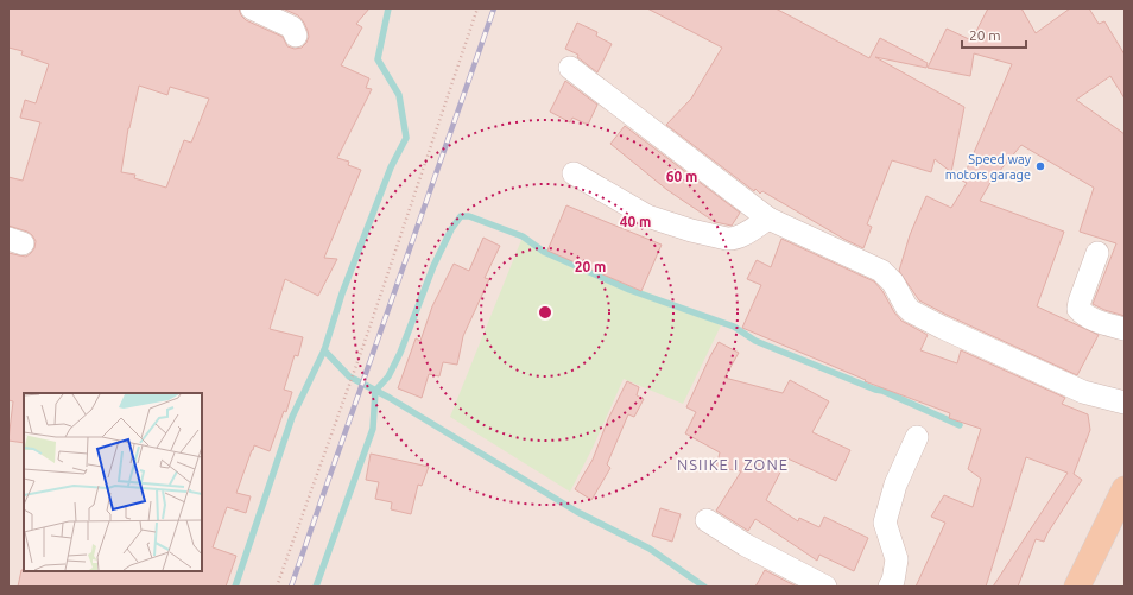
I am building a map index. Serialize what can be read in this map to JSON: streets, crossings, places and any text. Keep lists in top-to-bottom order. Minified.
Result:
{"districts":["NSIIKE I ZONE"],"places":["Speed way motors garage"],"scale_bar":"20 m","rings":["60 m","40 m","20 m"]}
